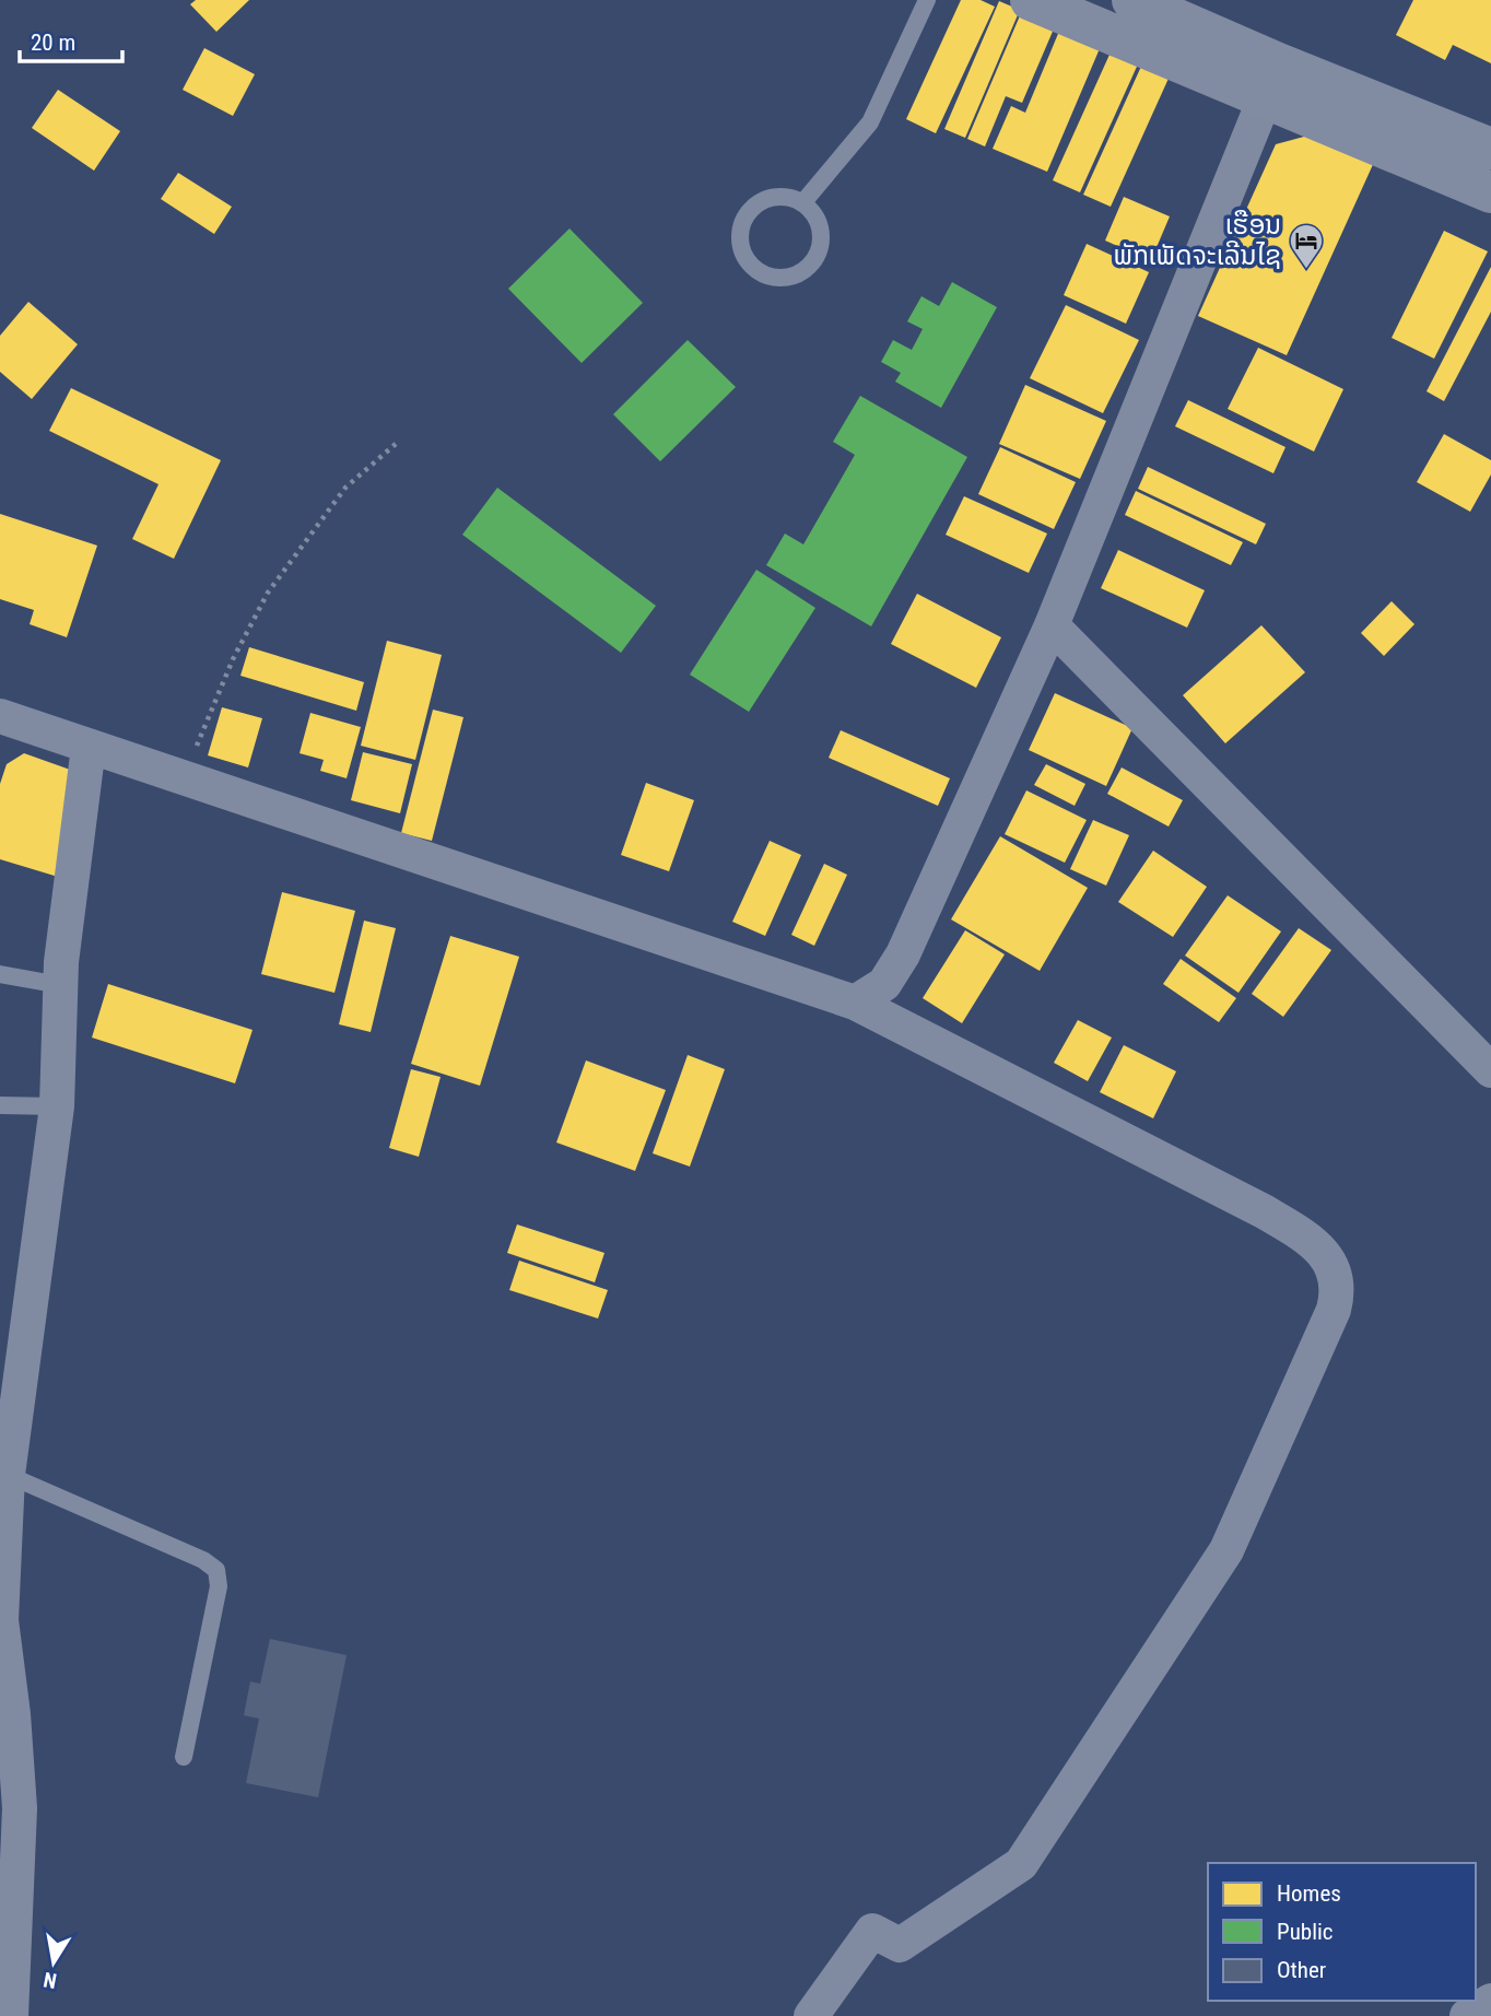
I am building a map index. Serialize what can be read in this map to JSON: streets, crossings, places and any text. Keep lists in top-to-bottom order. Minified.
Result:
{"places":{"hotel":["ເຮືອນ ພັກເພັດຈະເລີນໄຊ"]},"legend":["Homes","Public","Other"],"scale_bar":"20 m","north":"bottom"}
